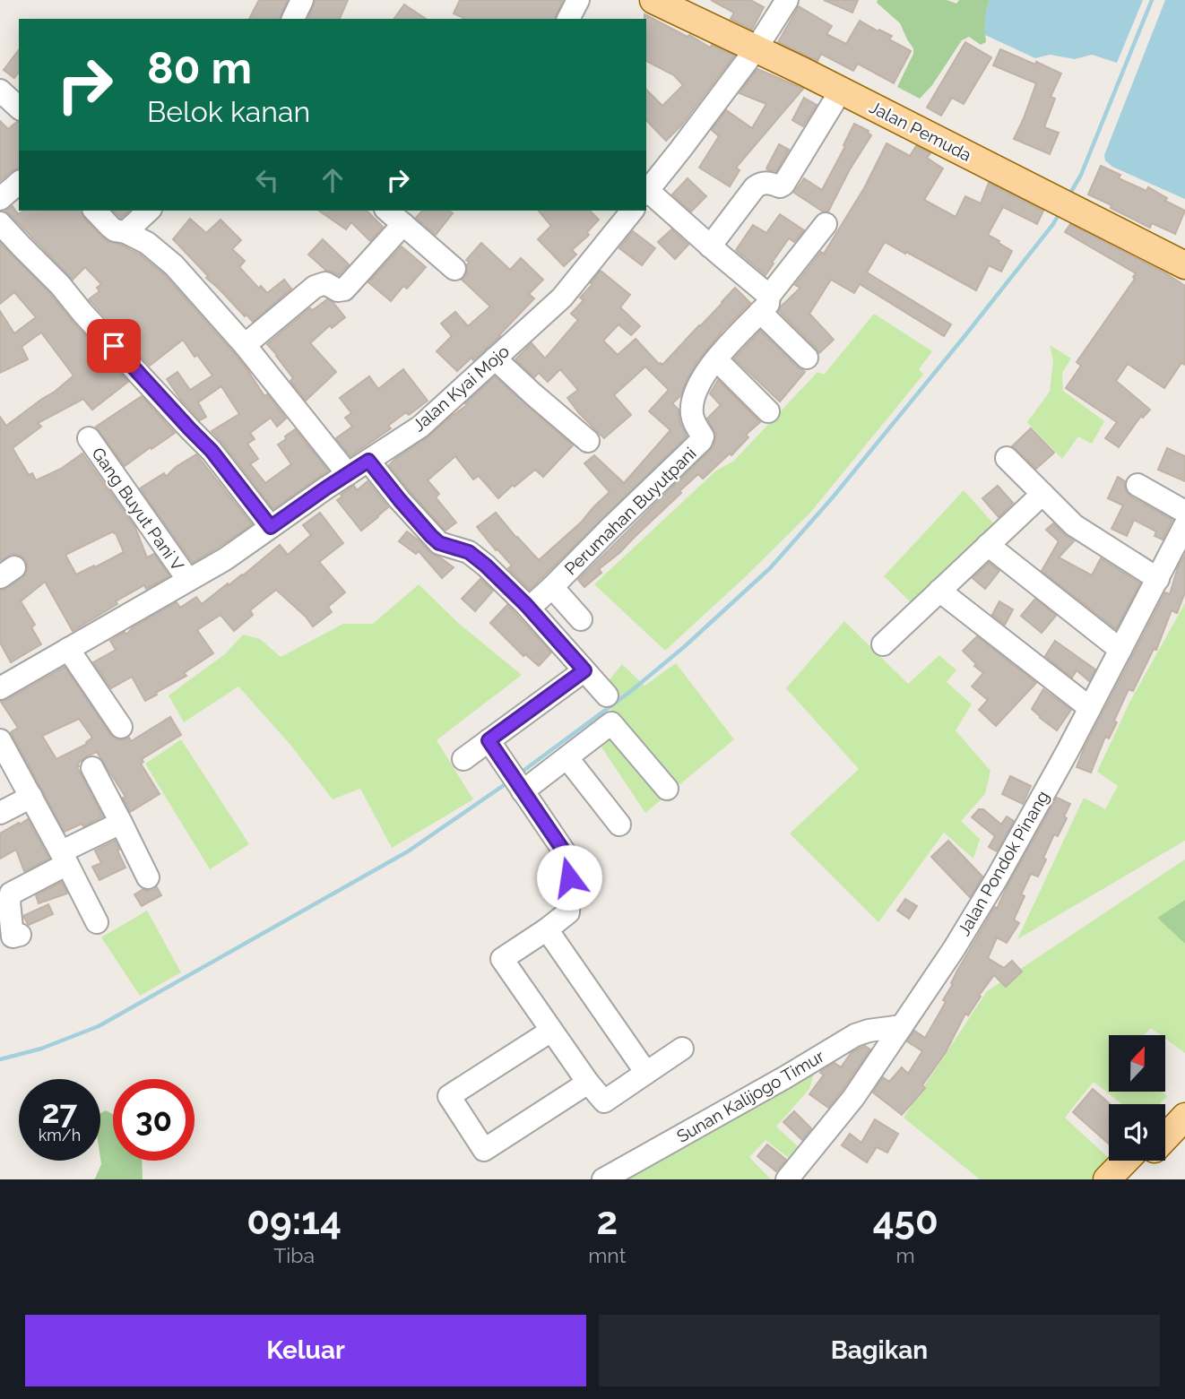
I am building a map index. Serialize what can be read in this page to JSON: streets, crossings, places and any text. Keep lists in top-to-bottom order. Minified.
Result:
{"streets":{"main road":["Jalan Pemuda"],"street":["Jalan Kyai Mojo","Gang Buyut Pani V","Perumahan Buyutpani","Jalan Pondok Pinang","Sunan Kalijogo Timur"]},"crossings":[["Jalan Kyai Mojo","Gang Buyut Pani V"],["Jalan Pondok Pinang","Sunan Kalijogo Timur"]],"north":"top","page":{"turn":["80 m","Belok kanan"],"speed":"27 km/h","limit":"30","eta":["09:14","Tiba","2","mnt","450","m"],"buttons":["Keluar","Bagikan"]}}
